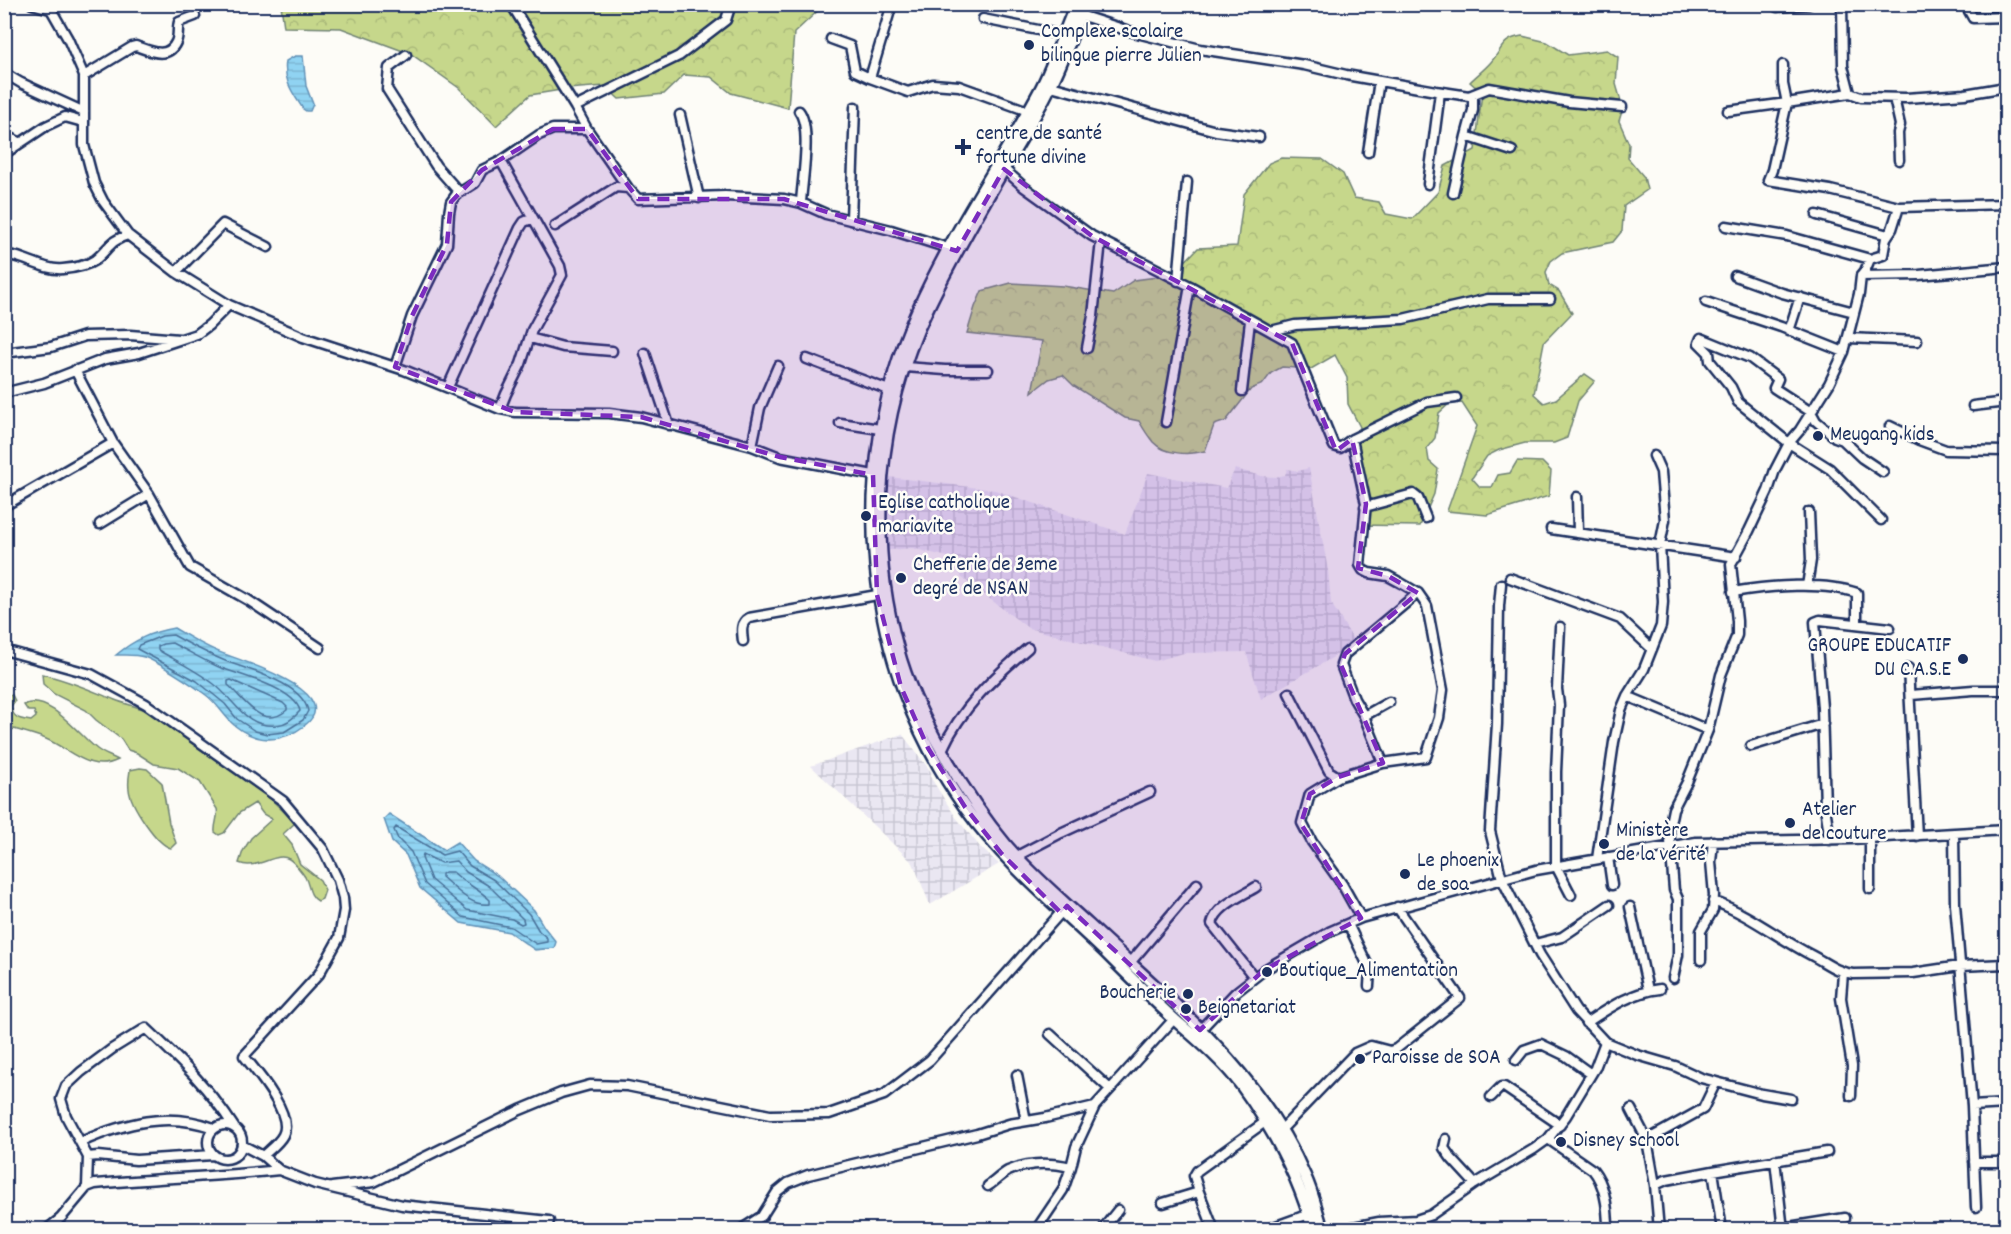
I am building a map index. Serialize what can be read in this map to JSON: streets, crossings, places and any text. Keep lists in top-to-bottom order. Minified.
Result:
{"places":{"other":["Complexe scolaire bilingue pierre Julien","Meugang kids","Eglise catholique mariavite","Chefferie de 3eme degré de NSAN","GROUPE EDUCATIF DU C.A.S.E","Atelier de couture","Ministère de la vérité","Le phoenix de soa","Boutique_Alimentation","Boucherie","Beignetariat","Paroisse de SOA","Disney school"],"health":["centre de santé fortune divine"]}}
